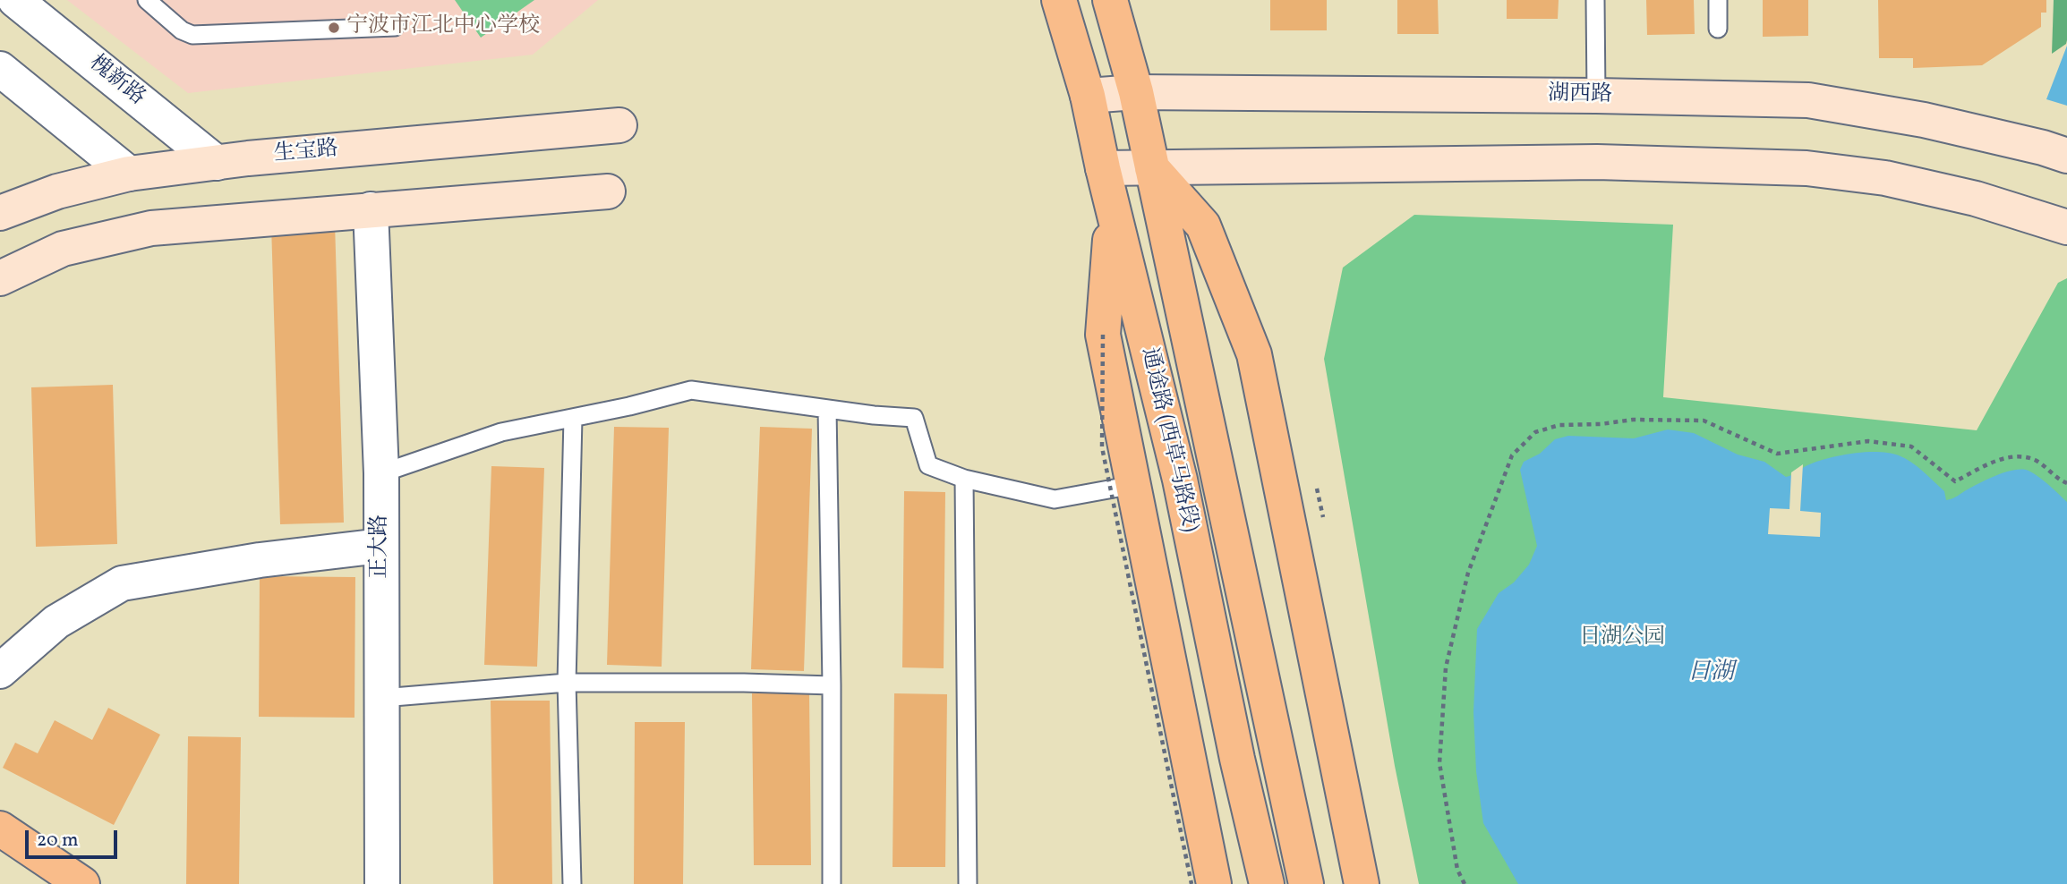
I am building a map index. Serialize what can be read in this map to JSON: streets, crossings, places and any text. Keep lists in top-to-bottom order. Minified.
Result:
{"streets":{"main road":["湖西路","生宝路","通途路 (西草马路段)"],"street":["槐新路","正大路"]},"crossings":[["槐新路","生宝路"],["湖西路","通途路 (西草马路段)"]],"water":["日湖"],"parks":["日湖公园"],"places":["宁波市江北中心学校"],"scale_bar":"20 m"}
